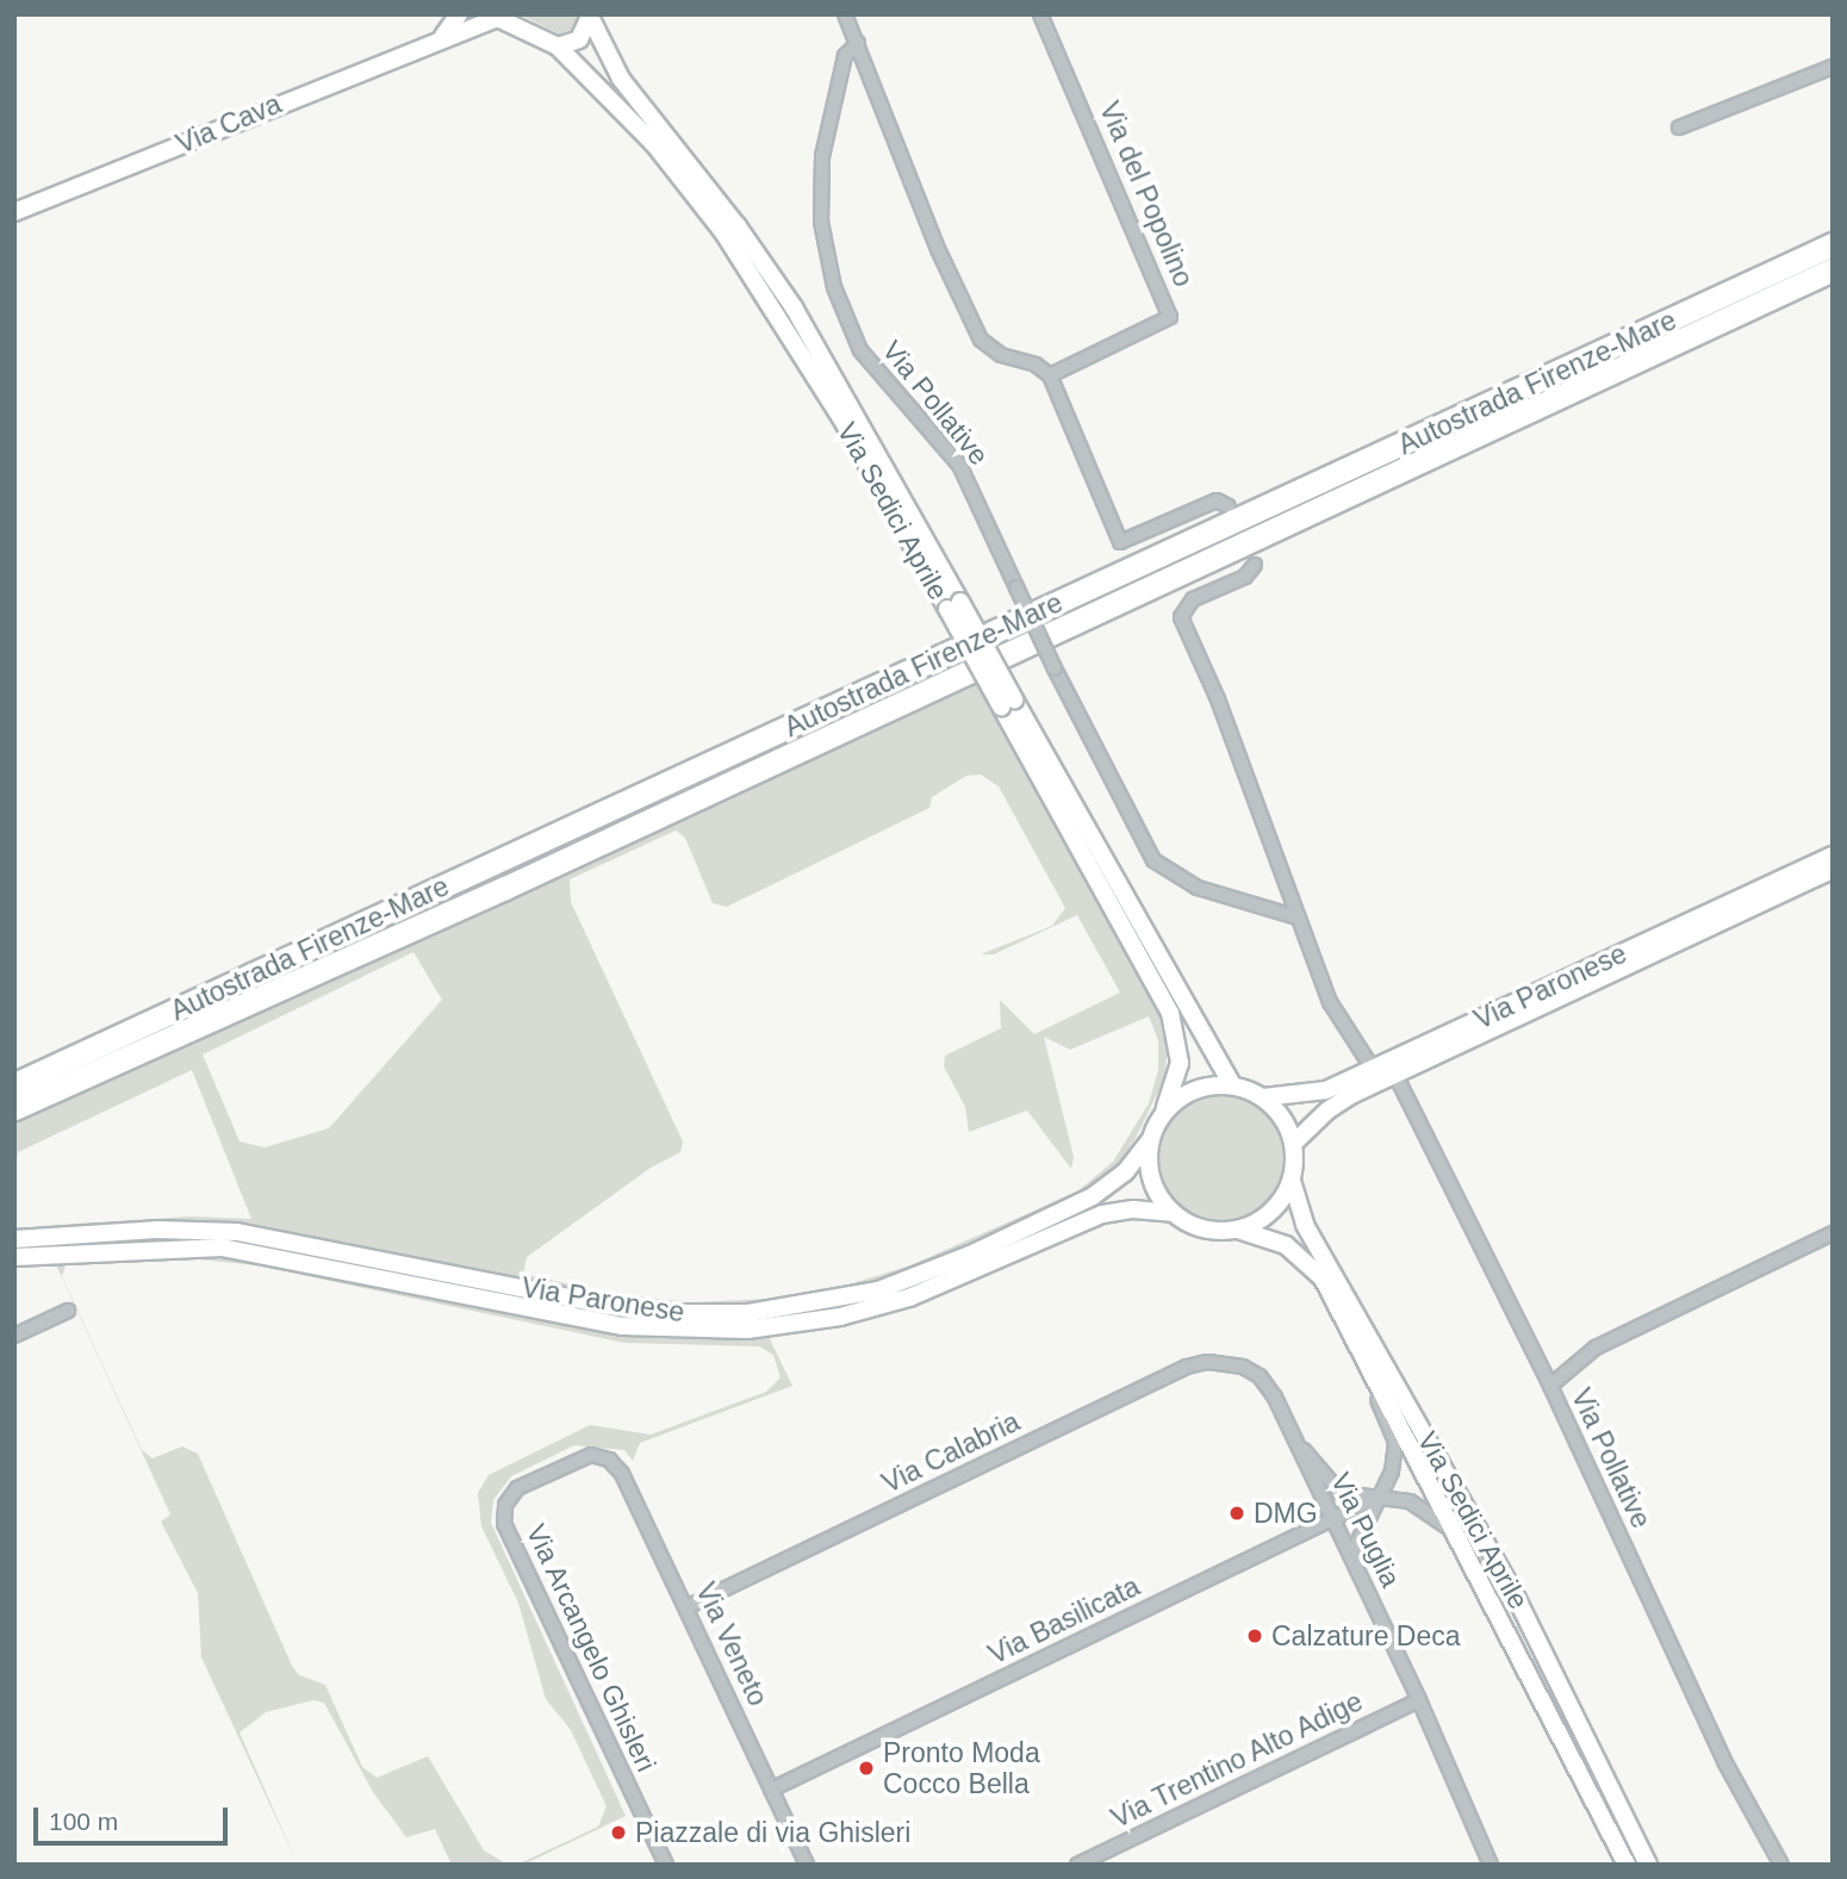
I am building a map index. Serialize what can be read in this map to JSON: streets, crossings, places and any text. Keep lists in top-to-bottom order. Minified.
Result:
{"streets":{"highway":["Autostrada Firenze-Mare"],"main road":["Via Cava","Via Sedici Aprile","Via Paronese"],"street":["Via del Popolino","Via Pollative","Via Calabria","Via Puglia","Via Basilicata","Via Veneto","Via Arcangelo Ghisleri","Via Trentino Alto Adige"]},"crossings":[["Via Pollative","Via Paronese"],["Via Sedici Aprile","Via Paronese"],["Via Calabria","Via Puglia"],["Via Calabria","Via Veneto"],["Via Puglia","Via Basilicata"],["Via Puglia","Via Trentino Alto Adige"],["Via Basilicata","Via Veneto"],["Via Veneto","Via Arcangelo Ghisleri"]],"places":["DMG","Calzature Deca","Pronto Moda Cocco Bella","Piazzale di via Ghisleri"],"scale_bar":"100 m"}
